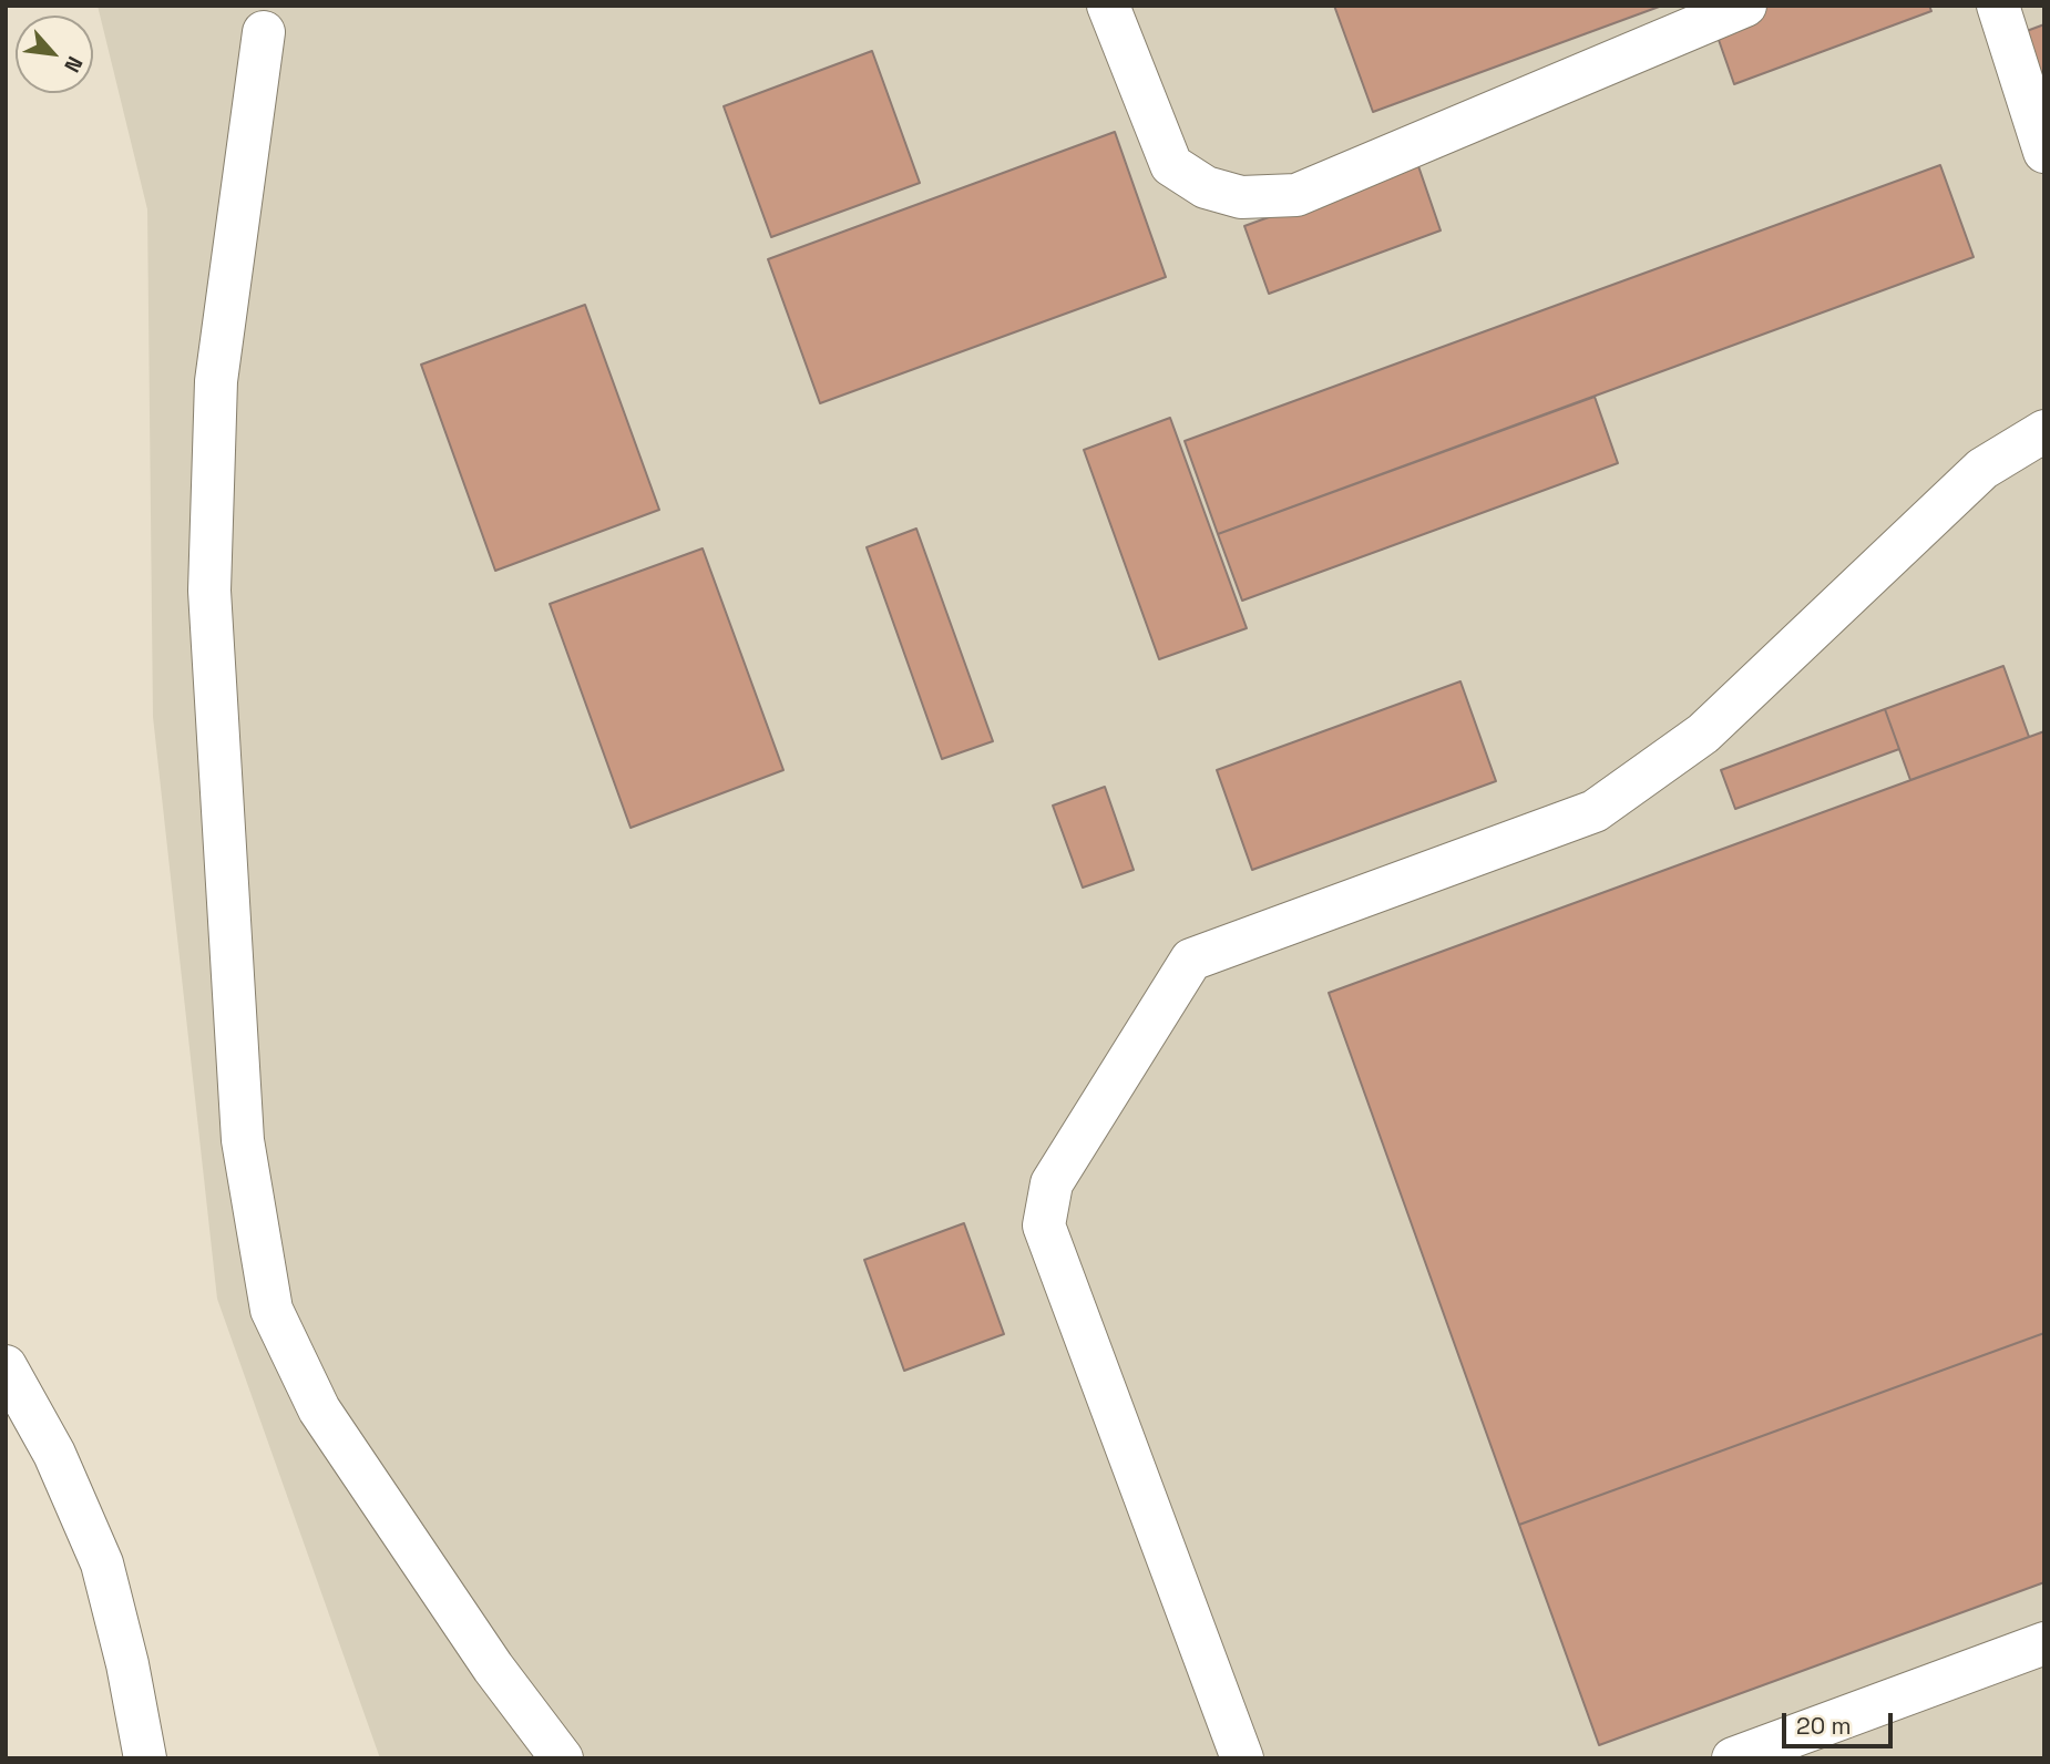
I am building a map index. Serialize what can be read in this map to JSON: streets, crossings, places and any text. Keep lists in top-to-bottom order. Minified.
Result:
{"scale_bar":"20 m","north":"bottom right"}
